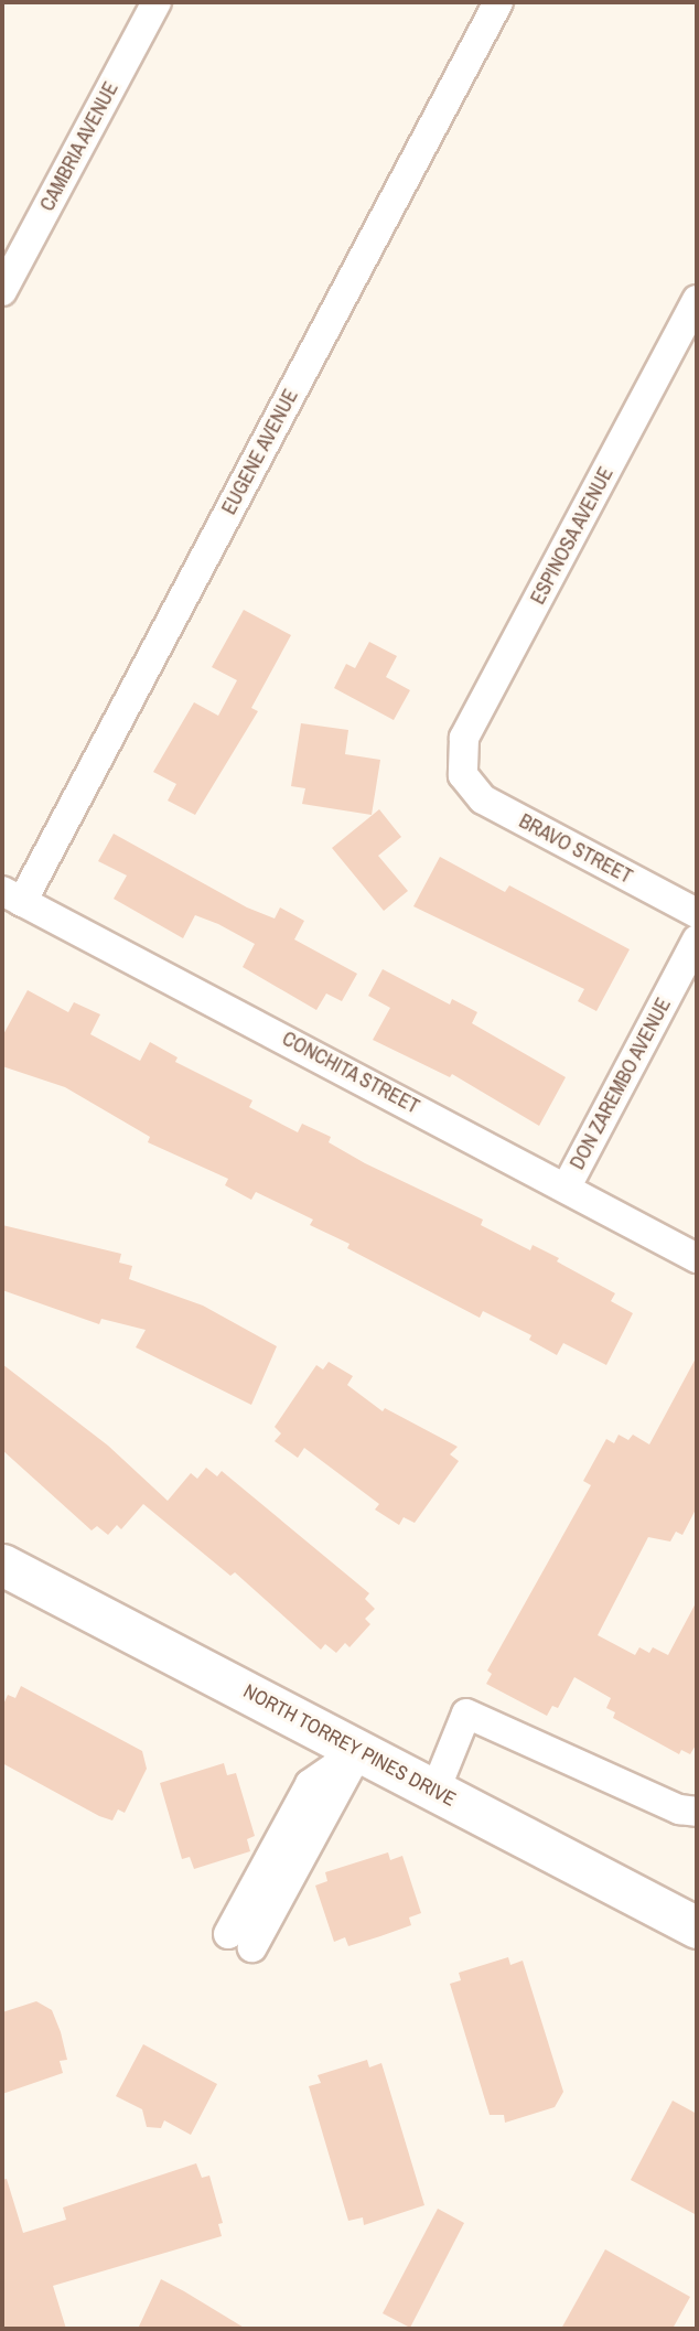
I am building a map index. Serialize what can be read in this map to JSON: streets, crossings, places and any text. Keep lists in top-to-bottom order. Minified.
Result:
{"streets":{"main road":["NORTH TORREY PINES DRIVE"],"street":["CAMBRIA AVENUE","EUGENE AVENUE","ESPINOSA AVENUE","BRAVO STREET","CONCHITA STREET","DON ZAREMBO AVENUE"]},"crossings":[["EUGENE AVENUE","CONCHITA STREET"],["ESPINOSA AVENUE","BRAVO STREET"],["CONCHITA STREET","DON ZAREMBO AVENUE"]]}
